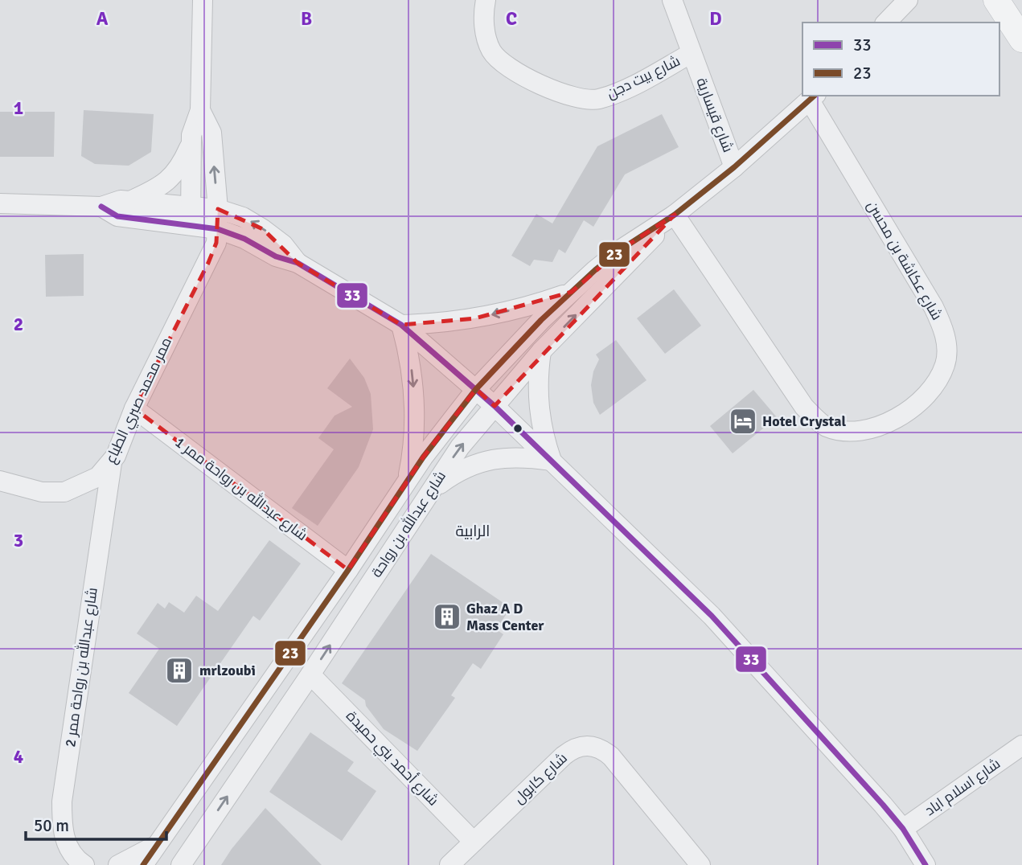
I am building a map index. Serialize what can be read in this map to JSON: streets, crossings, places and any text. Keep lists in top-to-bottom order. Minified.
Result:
{"streets":{"street":["شارع بيت دجن","شارع قيسارية","شارع عكاشة بن محسن","ممر محمد صبري الطباع","شارع عبدالله بن رواحة ممر 1","شارع عبدالله بن رواحة","شارع عبدالله بن رواحة ممر 2","شارع أحمد بني حميدة","شارع كابول","شارع اسلام اباد"]},"crossings":[["شارع بيت دجن","شارع قيسارية"],["شارع قيسارية","شارع عبدالله بن رواحة"],["شارع عكاشة بن محسن","شارع عبدالله بن رواحة"],["ممر محمد صبري الطباع","شارع عبدالله بن رواحة ممر 1"],["ممر محمد صبري الطباع","شارع عبدالله بن رواحة ممر 2"],["شارع عبدالله بن رواحة ممر 1","شارع عبدالله بن رواحة"],["شارع عبدالله بن رواحة","شارع أحمد بني حميدة"],["شارع أحمد بني حميدة","شارع كابول"]],"districts":["الرابية"],"places":{"hotel":["Hotel Crystal"],"building":["Ghaz A D Mass Center","mrlzoubi"]},"lines":["transit line 23","transit line 33"],"legend":["33","23"],"scale_bar":"50 m","grid":{"columns":["A","B","C","D"],"rows":["1","2","3","4"]}}
